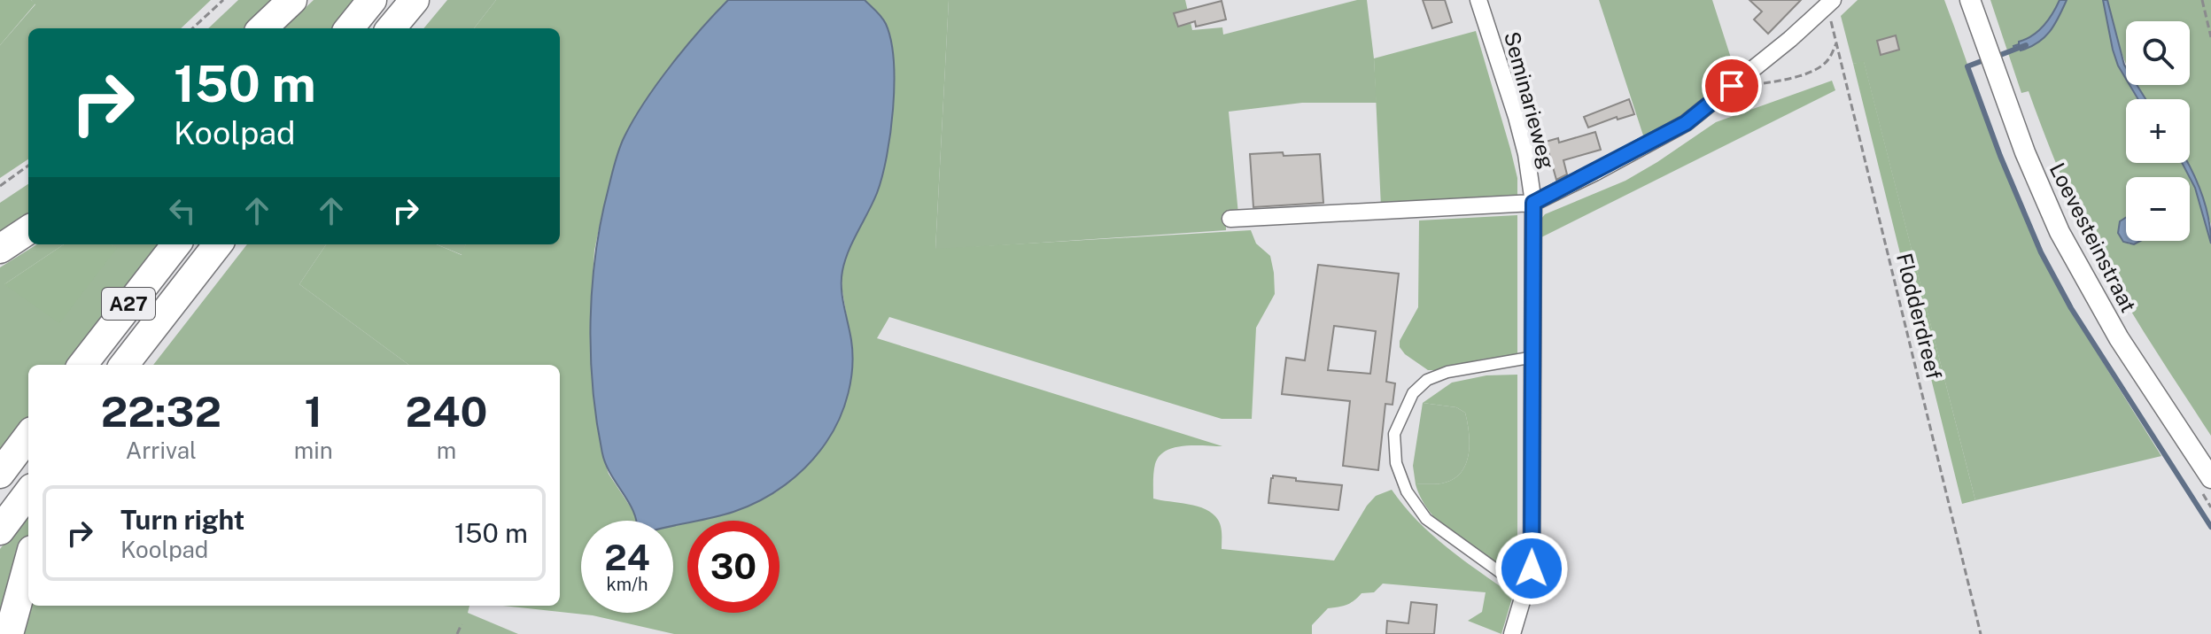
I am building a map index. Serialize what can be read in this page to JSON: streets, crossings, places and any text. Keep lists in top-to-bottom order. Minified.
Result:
{"streets":{"highway":["A27"],"street":["Seminarieweg","Loevesteinstraat"],"path":["Flodderdreef"]},"page":{"map_buttons":["+","−"],"turn":["150 m","Koolpad"],"eta":["22:32","Arrival","1","min","240","m"],"list":[{"name":"Turn right","note":"Koolpad","value":"150 m"}],"speed":"24 km/h","limit":"30"}}
